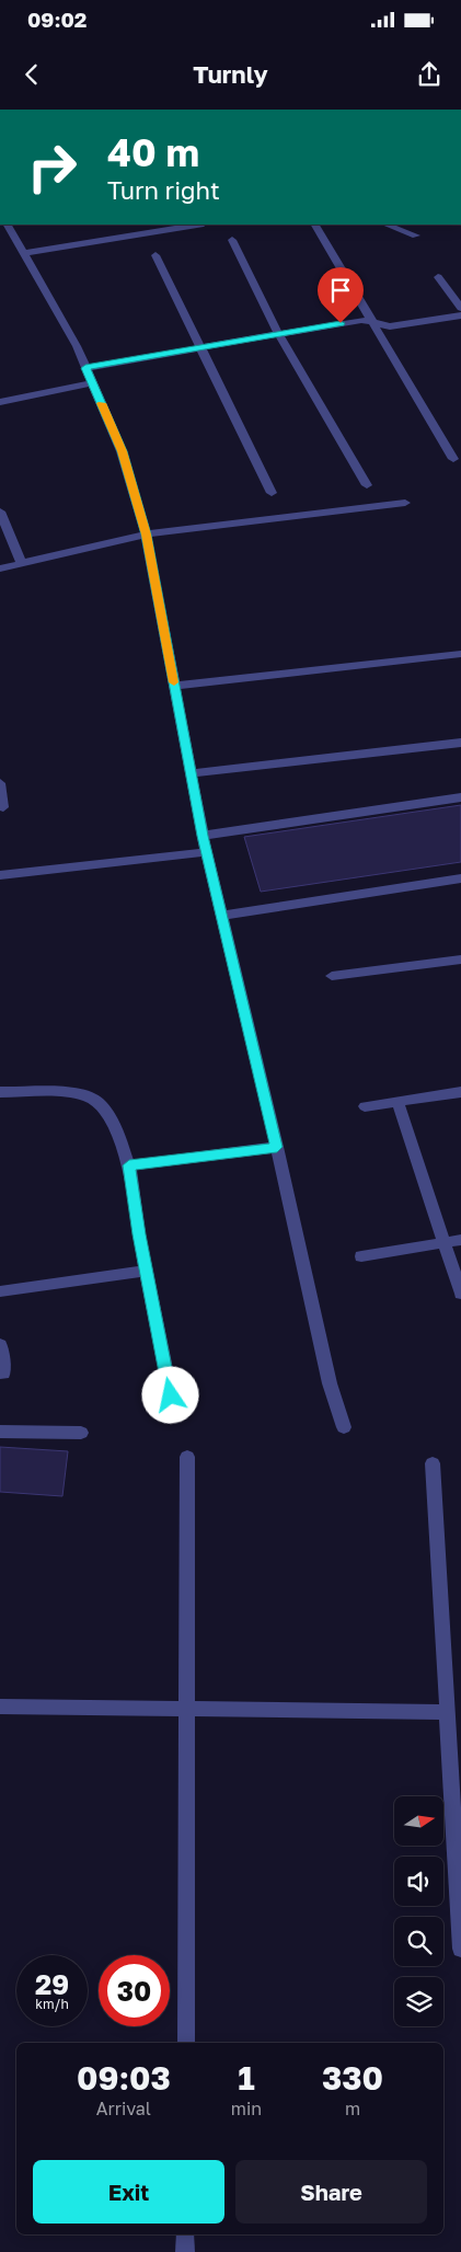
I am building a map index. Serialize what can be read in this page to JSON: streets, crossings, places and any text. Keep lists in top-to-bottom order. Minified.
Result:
{"north":"right","page":{"status":"09:02","header":"Turnly","turn":["40 m","Turn right"],"speed":"29 km/h","limit":"30","eta":["09:03","Arrival","1","min","330","m"],"buttons":["Exit","Share"]}}
